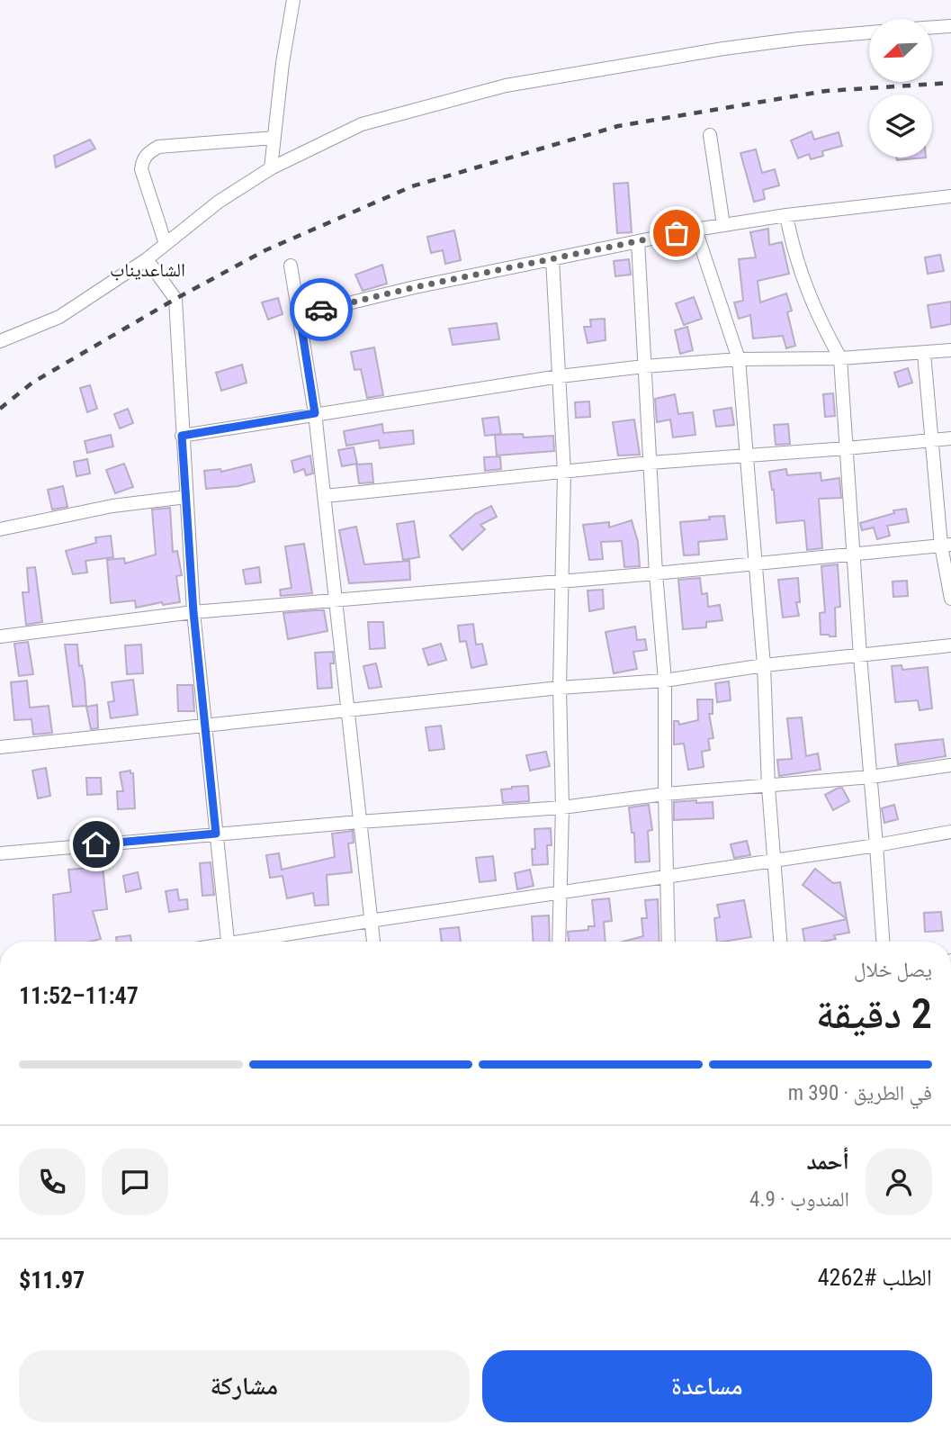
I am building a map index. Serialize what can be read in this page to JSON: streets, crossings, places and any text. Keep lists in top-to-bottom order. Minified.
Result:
{"districts":["الشاعديناب"],"north":"bottom left","page":{"heading":["2 دقيقة","يصل خلال","11:47–11:52"],"panel":["أحمد","المندوب · 4.9","الطلب #4262","$11.97"],"bar":"في الطريق · 390 m","buttons":["مساعدة","مشاركة"]}}
